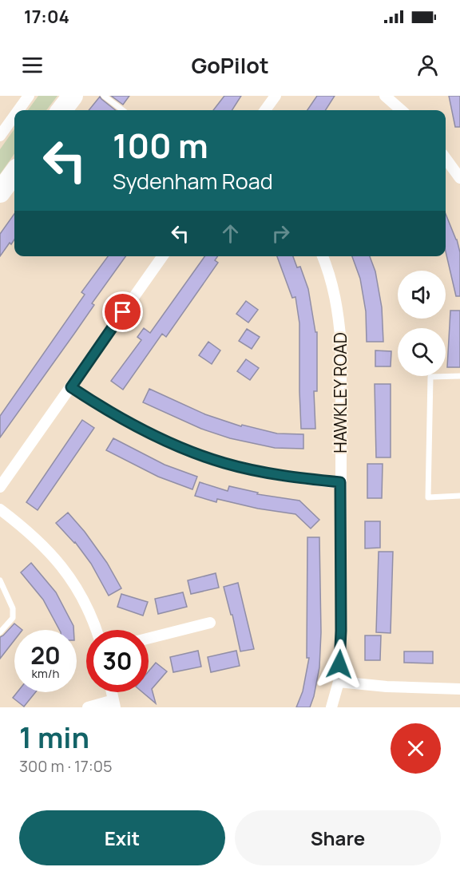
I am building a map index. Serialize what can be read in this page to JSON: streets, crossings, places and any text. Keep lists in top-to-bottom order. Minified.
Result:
{"streets":{"street":["HAWKLEY ROAD"]},"page":{"status":"17:04","header":"GoPilot","turn":["100 m","Sydenham Road"],"speed":"20 km/h","limit":"30","heading":["1 min","300 m · 17:05"],"buttons":["Exit","Share"]}}
